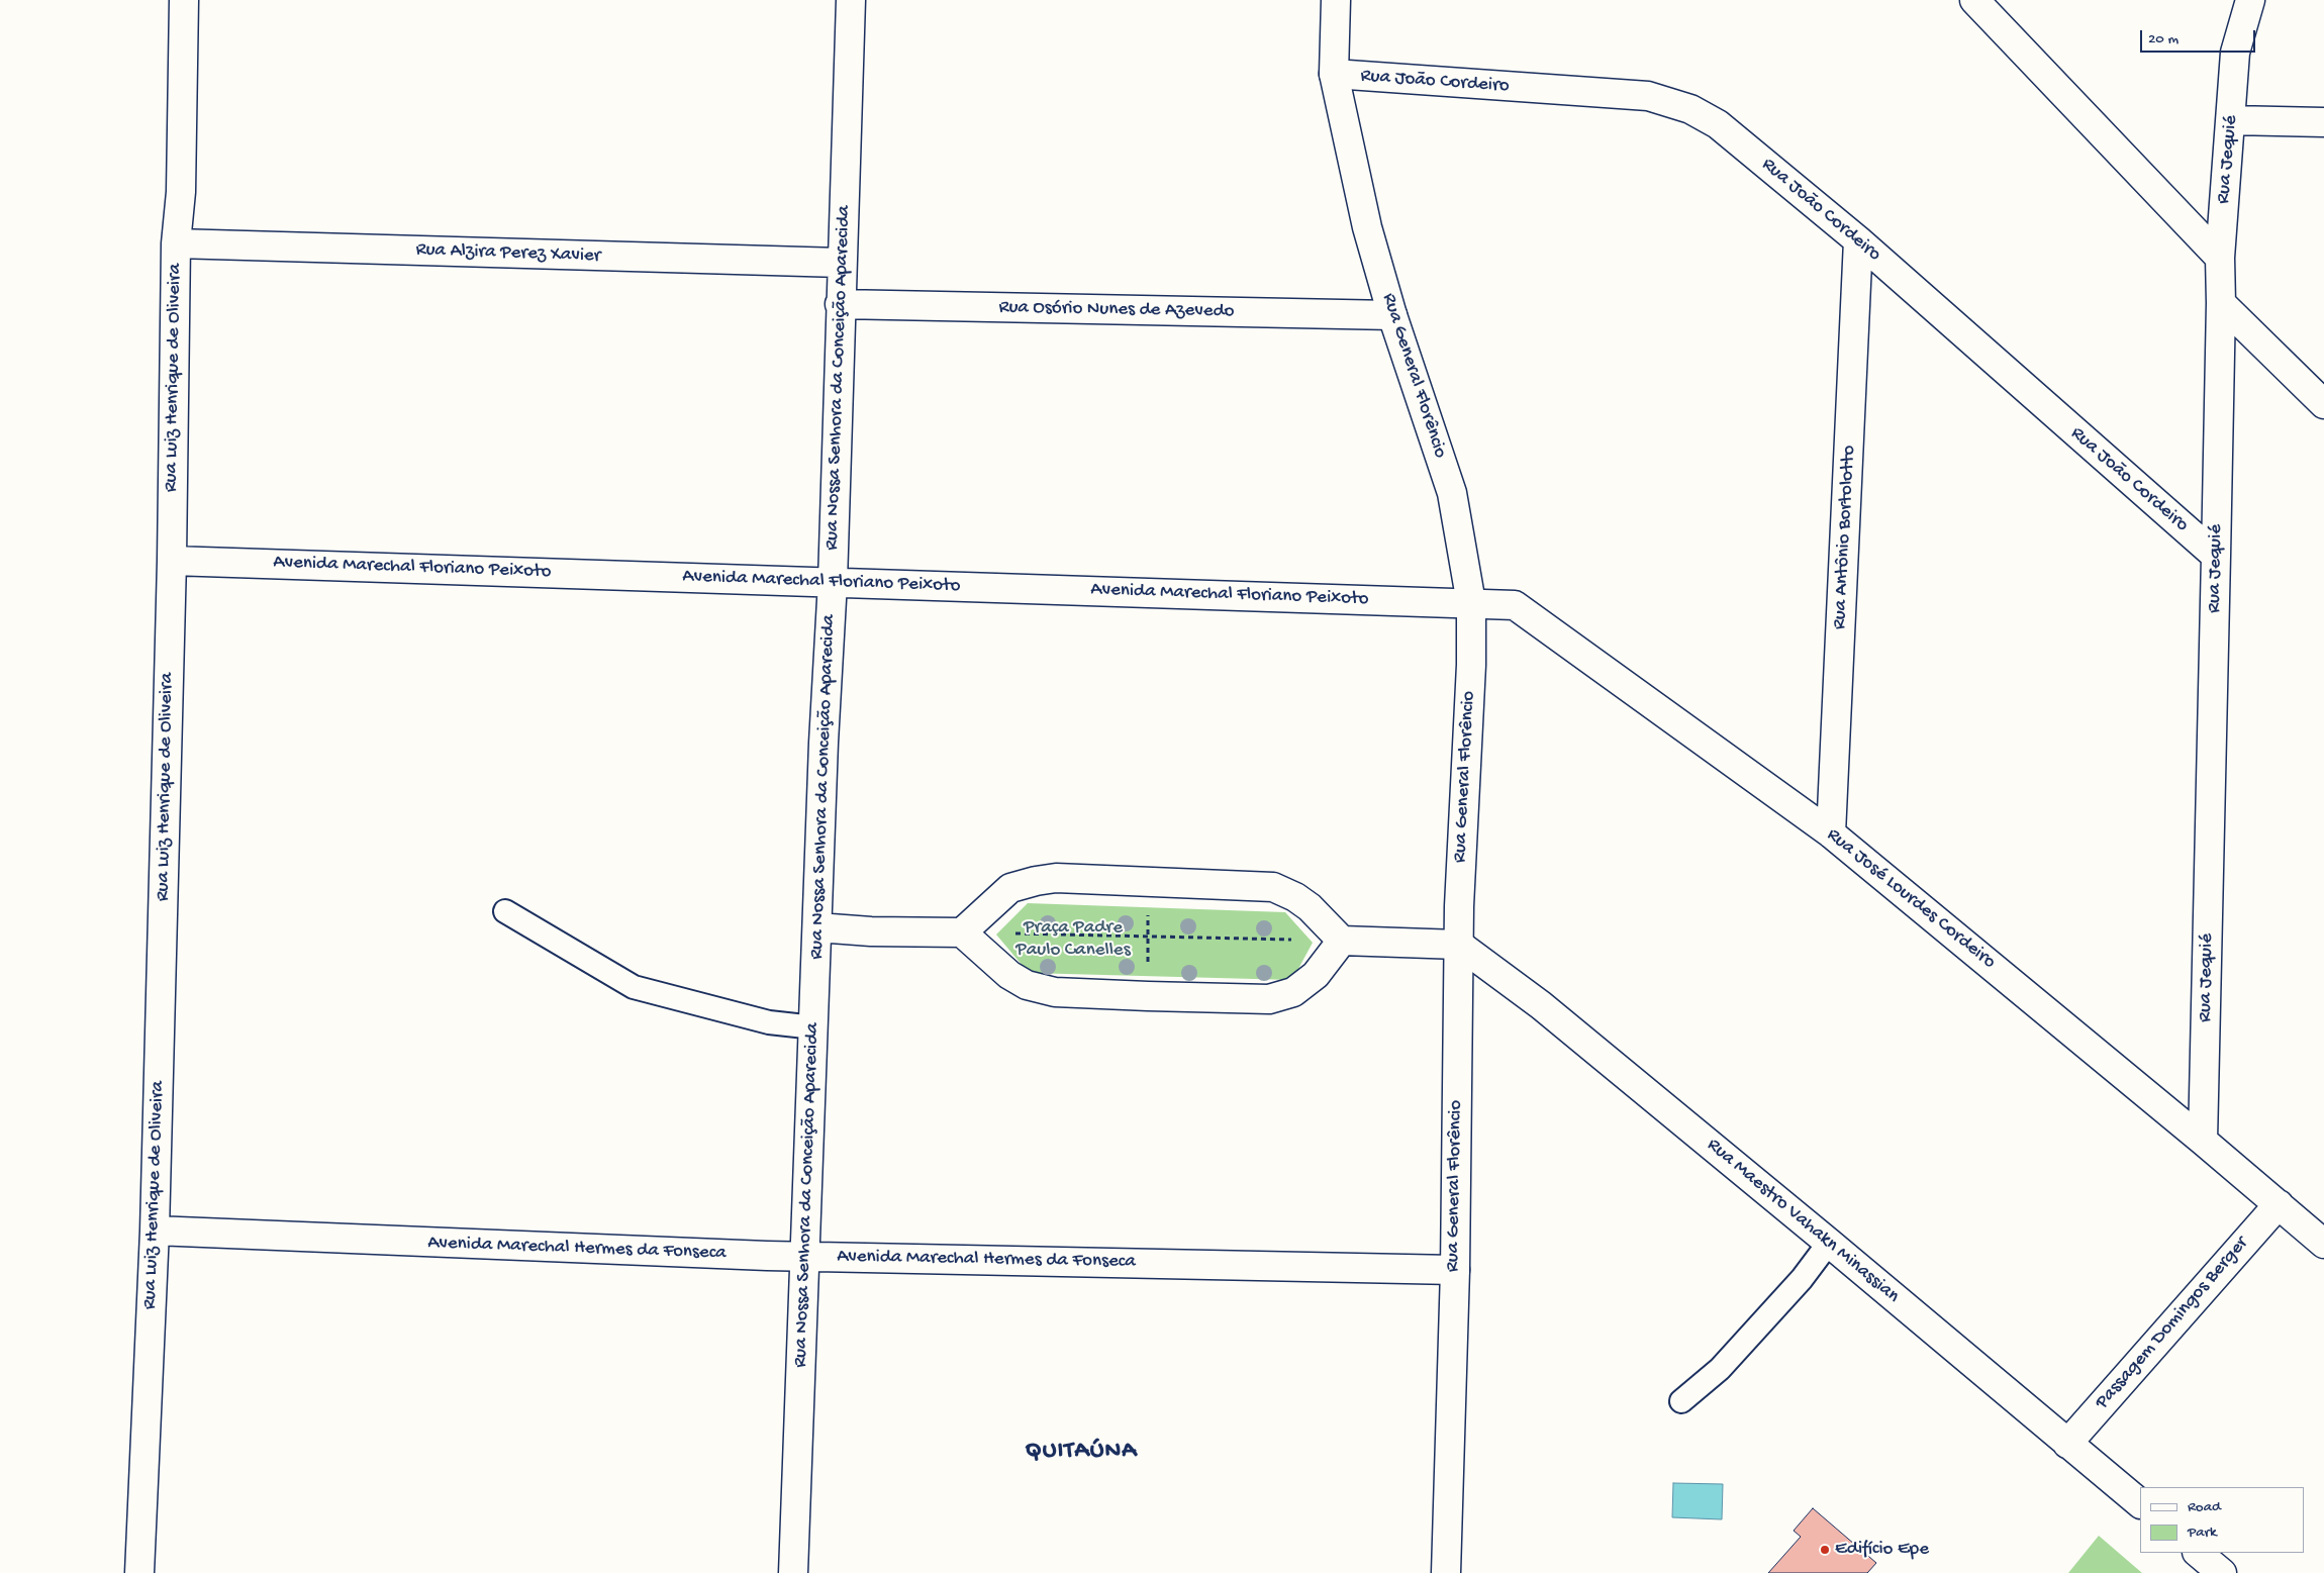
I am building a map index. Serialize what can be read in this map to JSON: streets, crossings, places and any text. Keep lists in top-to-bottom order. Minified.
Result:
{"streets":{"street":["Rua João Cordeiro","Rua Jequié","Rua Alzira Perez Xavier","Rua Osório Nunes de Azevedo","Rua General Florêncio","Rua Luiz Henrique de Oliveira","Rua Nossa Senhora da Conceição Aparecida","Rua Antônio Bortolotto","Avenida Marechal Floriano Peixoto","Rua José Lourdes Cordeiro","Rua Maestro Vahakn Minassian","Avenida Marechal Hermes da Fonseca","Passagem Domingos Berger"]},"crossings":[["Rua João Cordeiro","Rua Jequié"],["Rua João Cordeiro","Rua General Florêncio"],["Rua João Cordeiro","Rua Antônio Bortolotto"],["Rua Jequié","Rua José Lourdes Cordeiro"],["Rua Alzira Perez Xavier","Rua Luiz Henrique de Oliveira"],["Rua Alzira Perez Xavier","Rua Nossa Senhora da Conceição Aparecida"],["Rua Osório Nunes de Azevedo","Rua General Florêncio"],["Rua Osório Nunes de Azevedo","Rua Nossa Senhora da Conceição Aparecida"],["Rua General Florêncio","Avenida Marechal Floriano Peixoto"],["Rua General Florêncio","Rua José Lourdes Cordeiro"],["Rua General Florêncio","Rua Maestro Vahakn Minassian"],["Rua General Florêncio","Avenida Marechal Hermes da Fonseca"],["Rua Luiz Henrique de Oliveira","Avenida Marechal Floriano Peixoto"],["Rua Luiz Henrique de Oliveira","Avenida Marechal Hermes da Fonseca"],["Rua Nossa Senhora da Conceição Aparecida","Avenida Marechal Floriano Peixoto"],["Rua Nossa Senhora da Conceição Aparecida","Avenida Marechal Hermes da Fonseca"],["Rua Antônio Bortolotto","Rua José Lourdes Cordeiro"],["Avenida Marechal Floriano Peixoto","Rua José Lourdes Cordeiro"],["Rua José Lourdes Cordeiro","Passagem Domingos Berger"],["Rua Maestro Vahakn Minassian","Passagem Domingos Berger"]],"districts":["QUITAÚNA"],"parks":["Praça Padre Paulo Canelles"],"places":["Edifício Epe"],"legend":["Road","Park"],"scale_bar":"20 m"}
